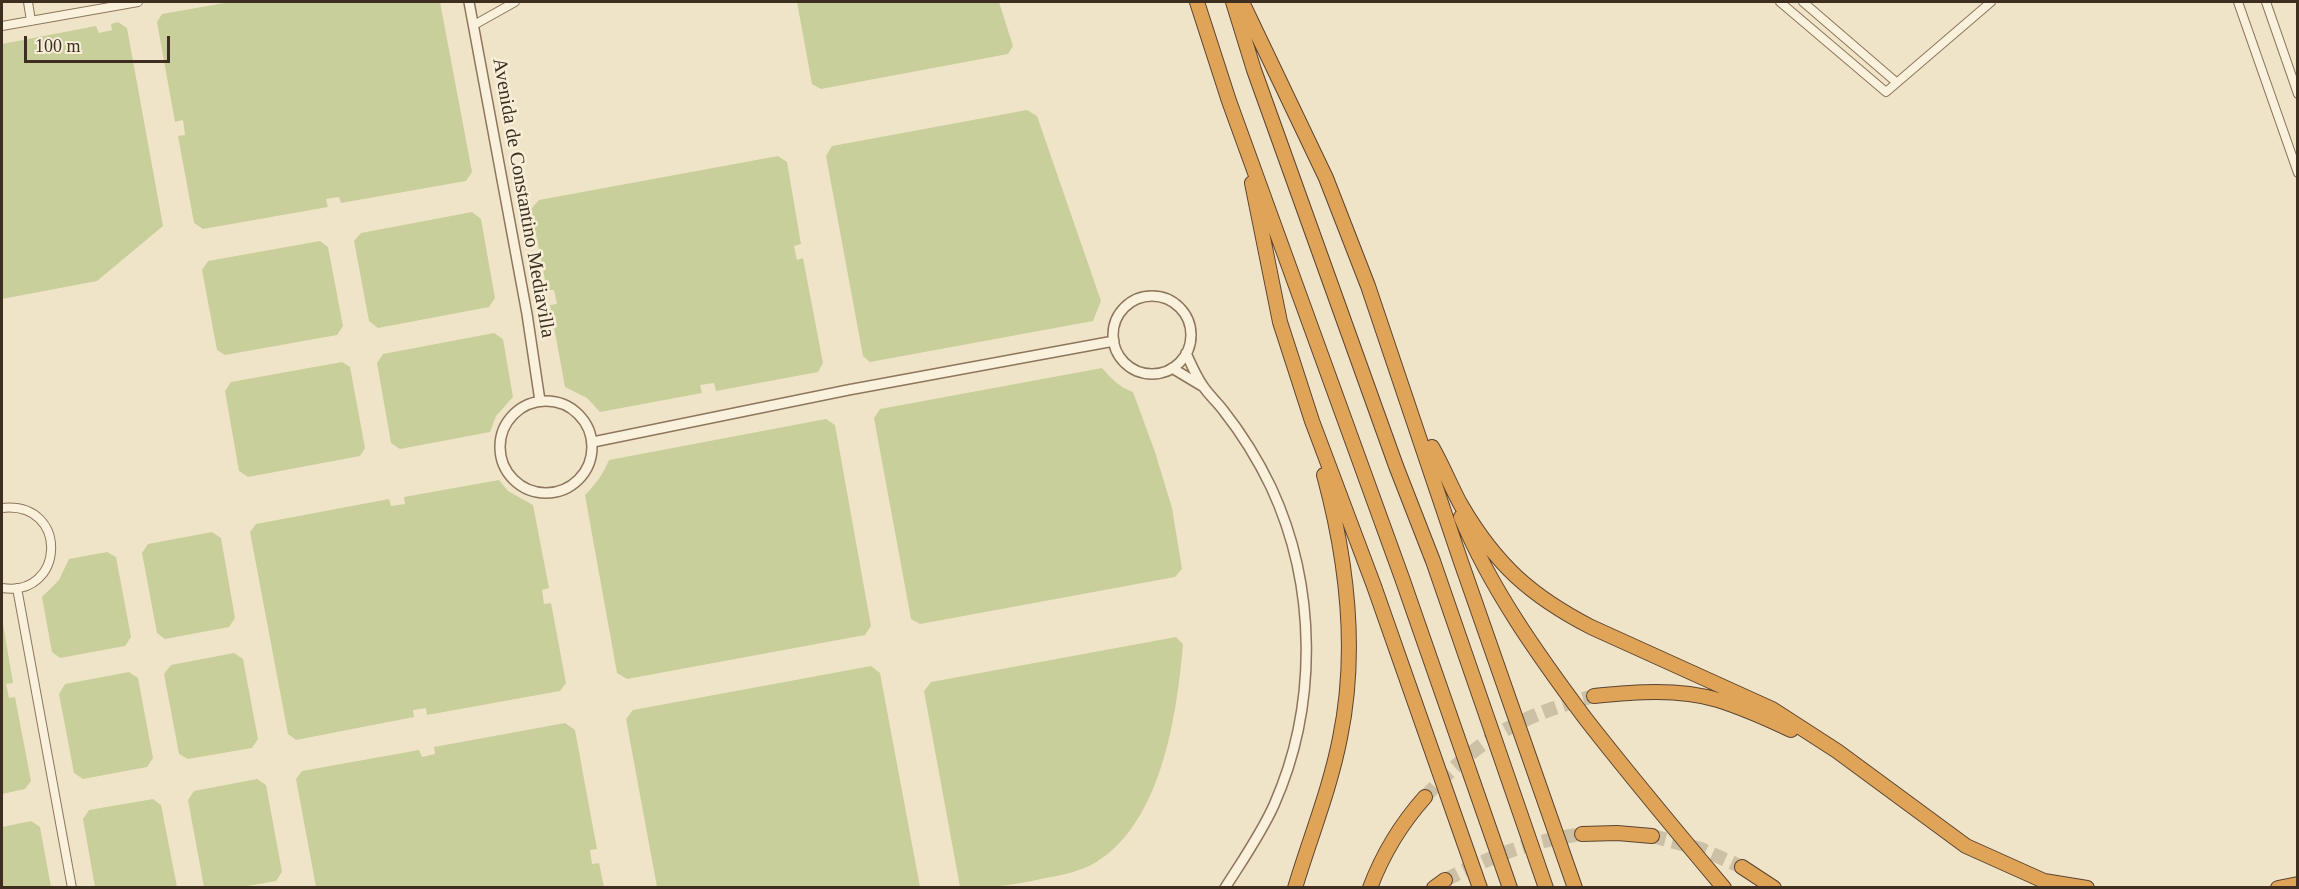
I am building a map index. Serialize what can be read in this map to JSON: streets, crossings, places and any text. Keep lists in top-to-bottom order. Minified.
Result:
{"streets":{"street":["Avenida de Constantino Mediavilla"]},"scale_bar":"100 m"}
